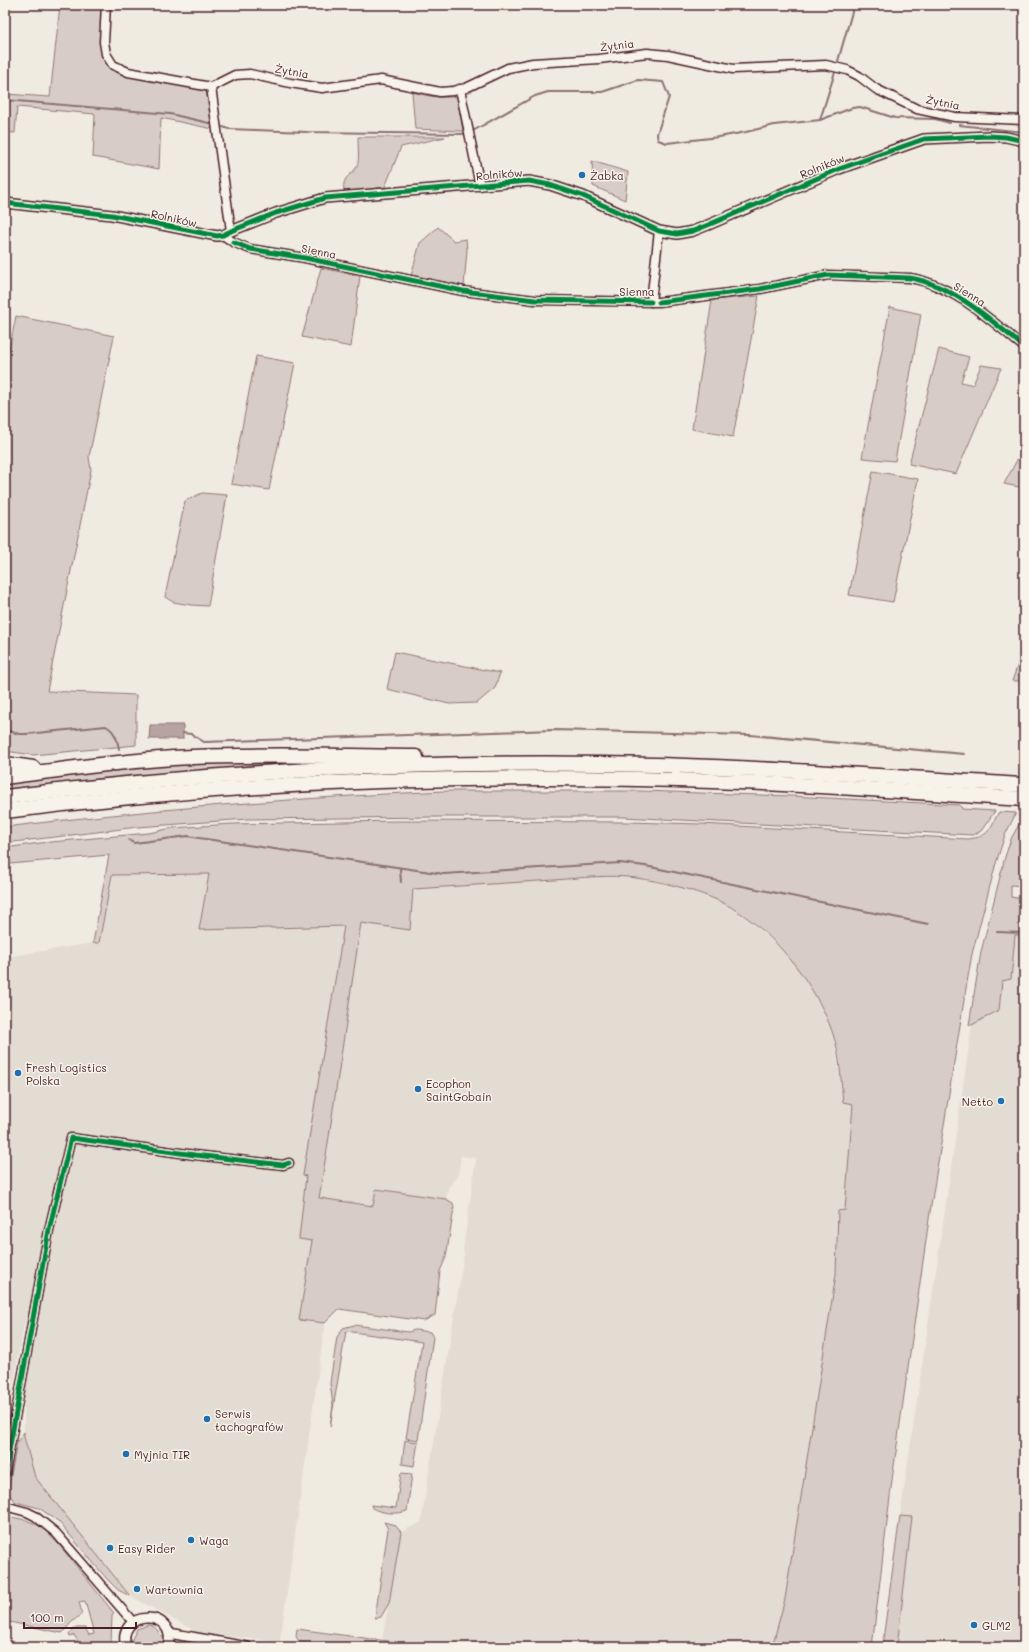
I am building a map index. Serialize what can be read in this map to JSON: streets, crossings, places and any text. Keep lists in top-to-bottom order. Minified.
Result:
{"streets":{"street":["Żytnia","Rolników","Sienna"]},"crossings":[["Rolników","Sienna"]],"places":["Żabka","Fresh Logistics Polska","Ecophon SaintGobain","Netto","Serwis tachografów","Myjnia TIR","Waga","Easy Rider","Wartownia","GLM2"],"scale_bar":"100 m"}
